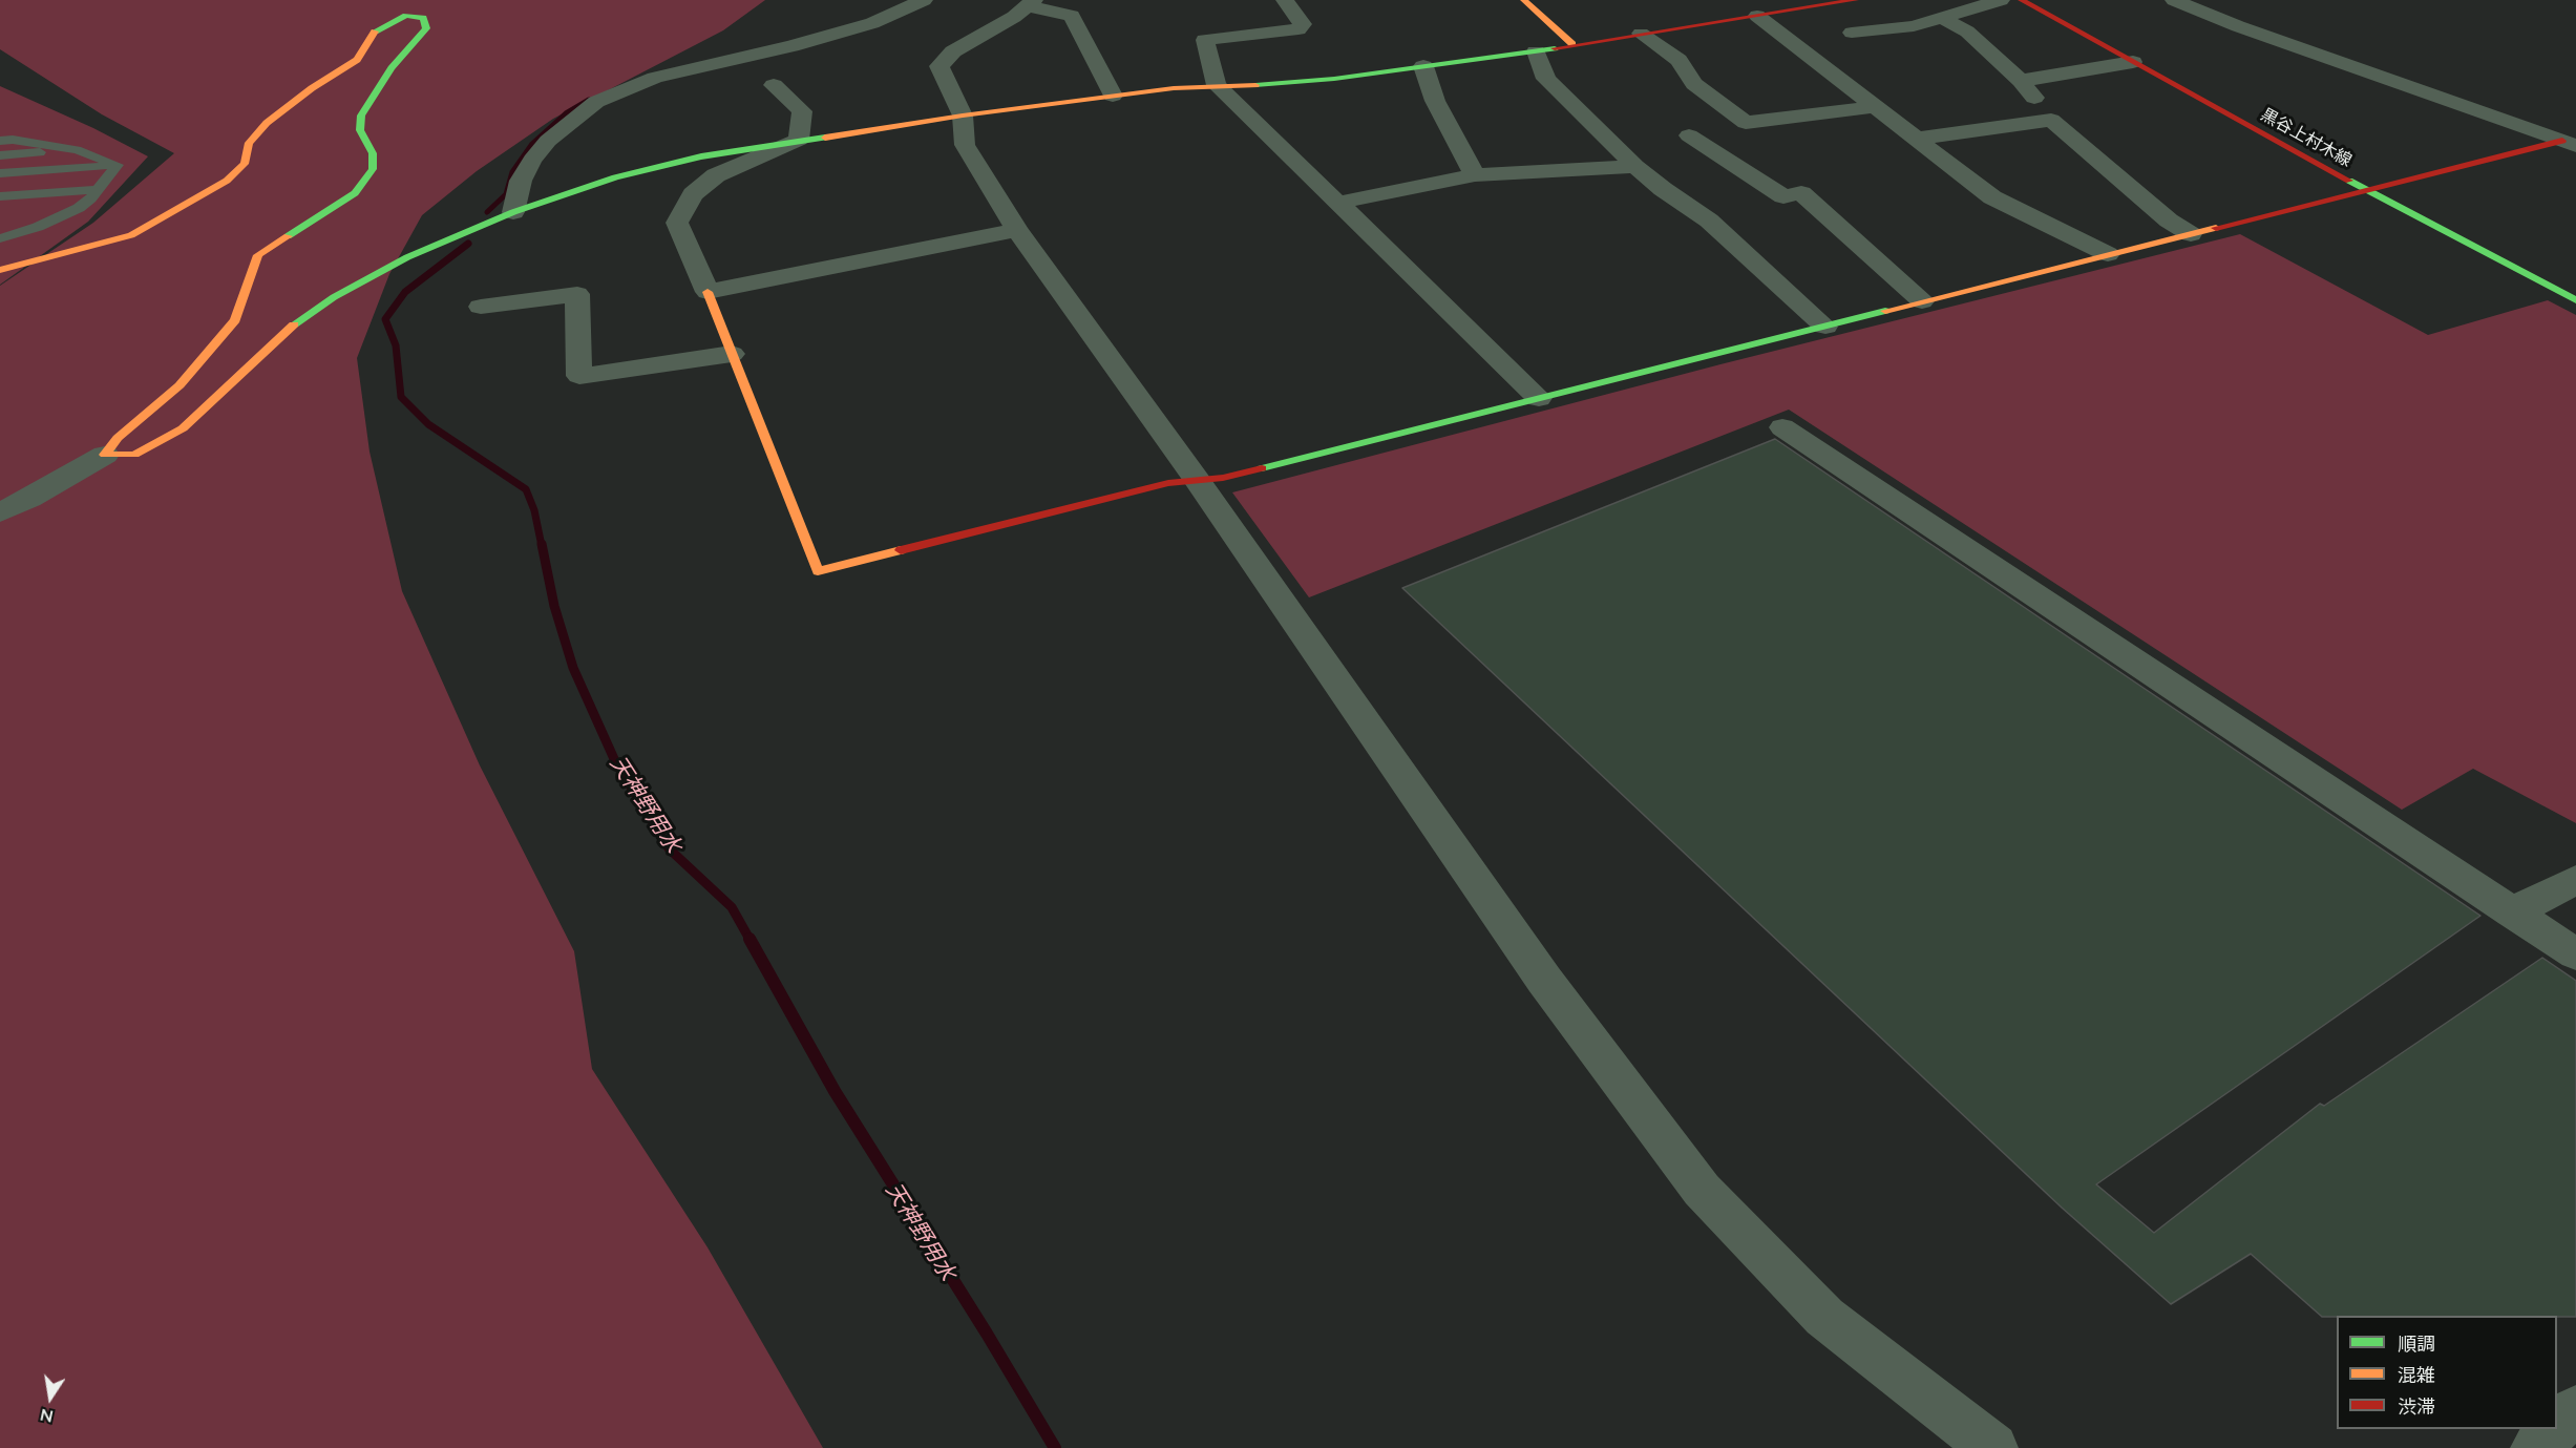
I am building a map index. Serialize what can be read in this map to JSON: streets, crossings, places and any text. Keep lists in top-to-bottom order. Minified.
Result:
{"streets":{"street":["黒谷上村木線"]},"water":["天神野用水"],"legend":["順調","混雑","渋滞"],"north":"bottom"}
